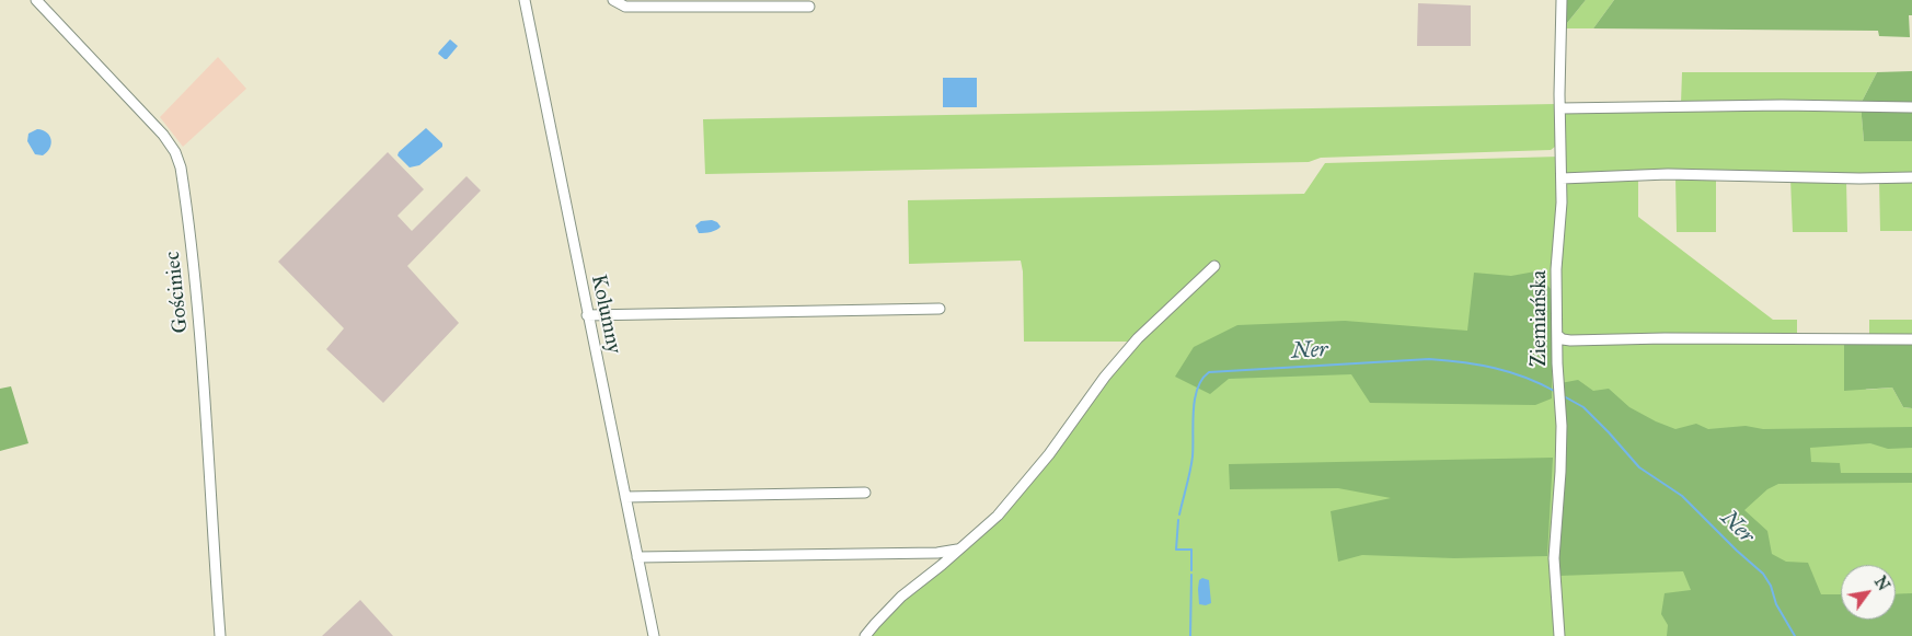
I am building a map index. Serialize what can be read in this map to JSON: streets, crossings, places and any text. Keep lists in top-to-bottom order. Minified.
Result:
{"streets":{"street":["Gościniec","Kolumny","Ziemiańska"]},"water":["Ner"],"north":"top right"}
